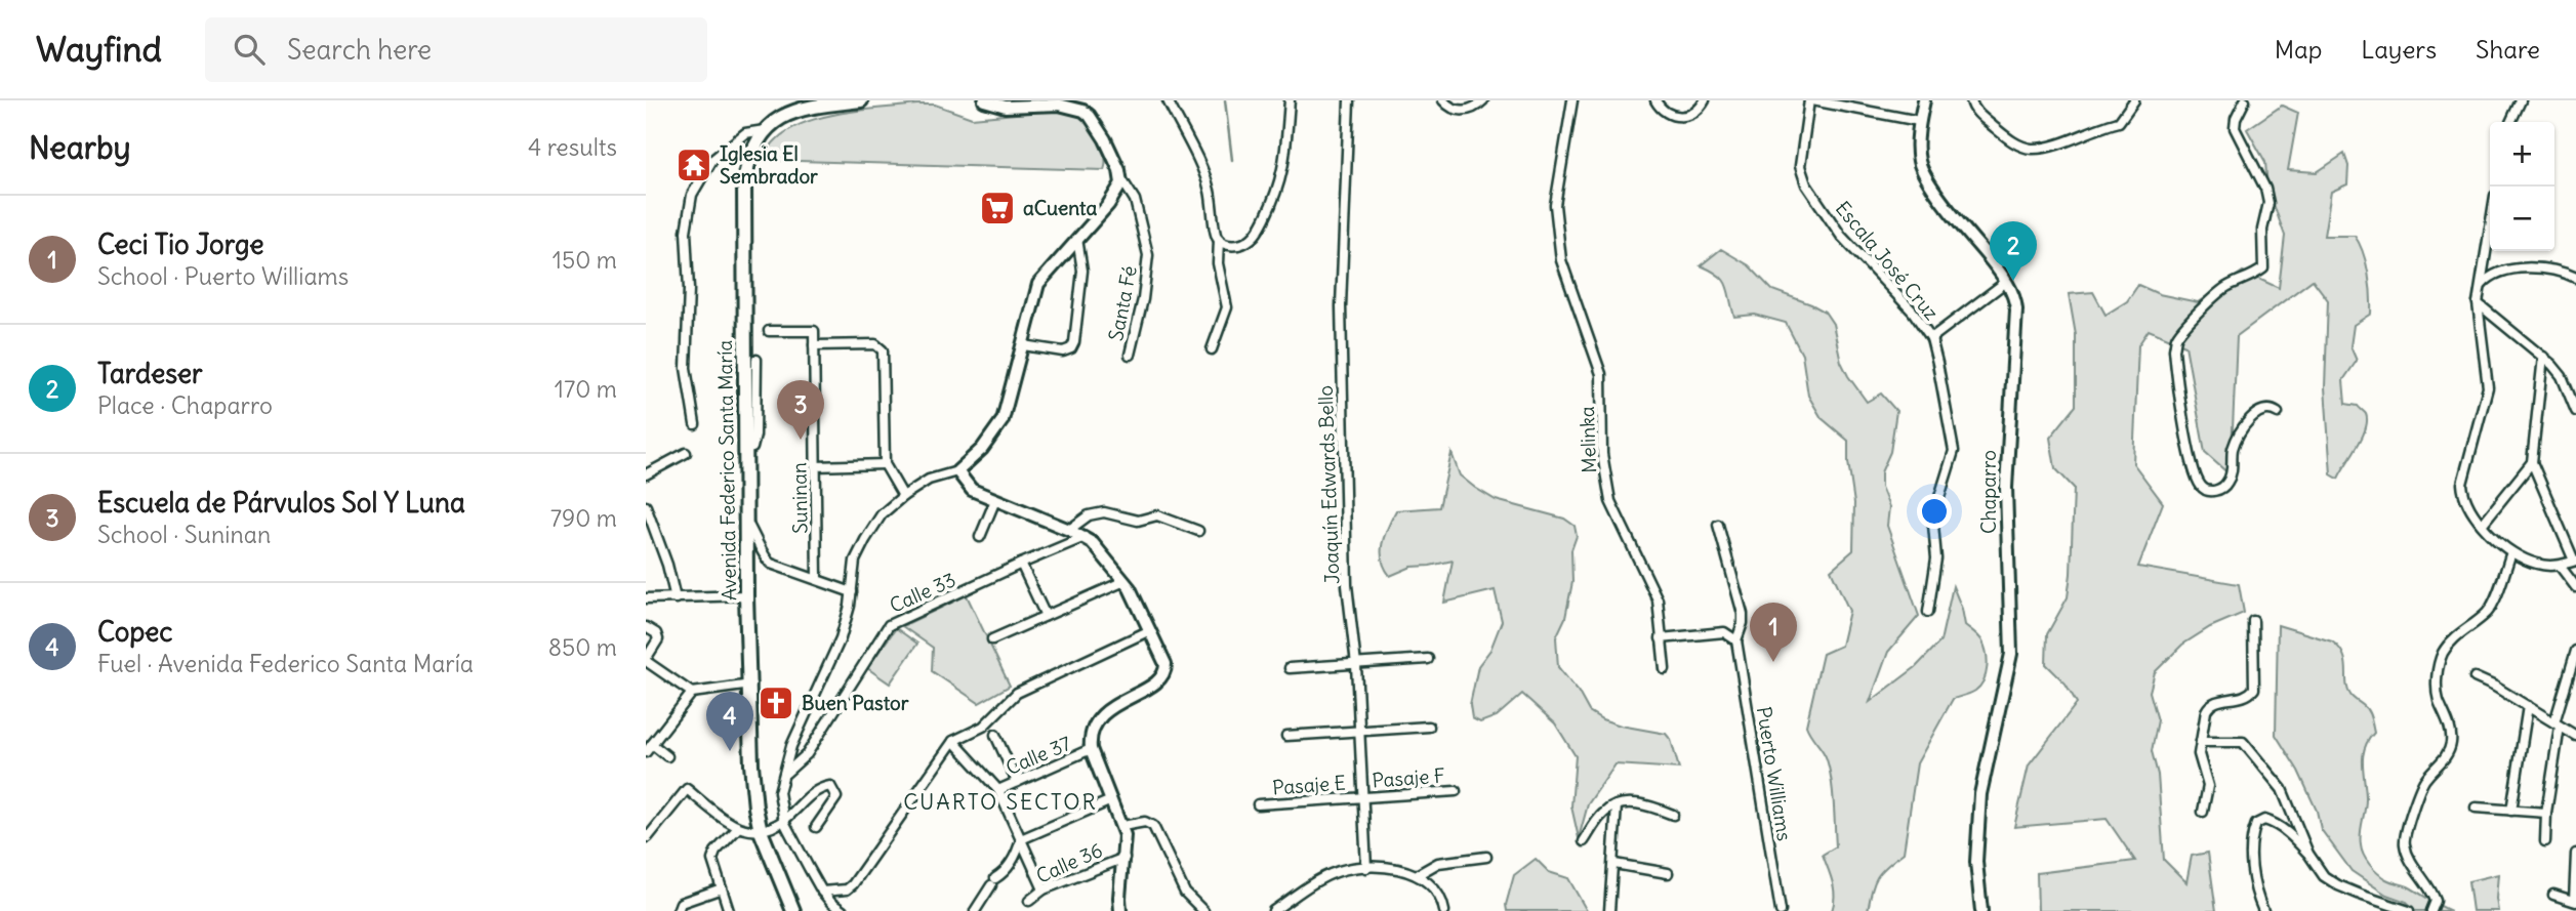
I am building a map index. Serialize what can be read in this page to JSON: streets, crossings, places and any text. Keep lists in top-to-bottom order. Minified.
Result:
{"streets":{"main road":["Avenida Federico Santa María"],"street":["Escala José Cruz","Santa Fé","Melinka","Joaquín Edwards Bello","Chaparro","Suninan","Calle 33","Calle 37","Puerto Williams","Pasaje F","Pasaje E","Calle 36"]},"crossings":[["Joaquín Edwards Bello","Pasaje F"],["Joaquín Edwards Bello","Pasaje E"],["Pasaje F","Pasaje E"]],"districts":["CUARTO SECTOR"],"places":{"temple":["Iglesia El Sembrador"],"supermarket":["aCuenta"],"church":["Buen Pastor"]},"page":{"header":"Wayfind","search":"Search here","nav":["Map","Layers","Share"],"heading":["Nearby","4 results"],"map_buttons":["+","−"],"list":[{"mark":"1","name":"Ceci Tio Jorge","note":"School · Puerto Williams","value":"150 m"},{"mark":"2","name":"Tardeser","note":"Place · Chaparro","value":"170 m"},{"mark":"3","name":"Escuela de Párvulos Sol Y Luna","note":"School · Suninan","value":"790 m"},{"mark":"4","name":"Copec","note":"Fuel · Avenida Federico Santa María","value":"850 m"}],"pins":["2","3","1","4"]}}
